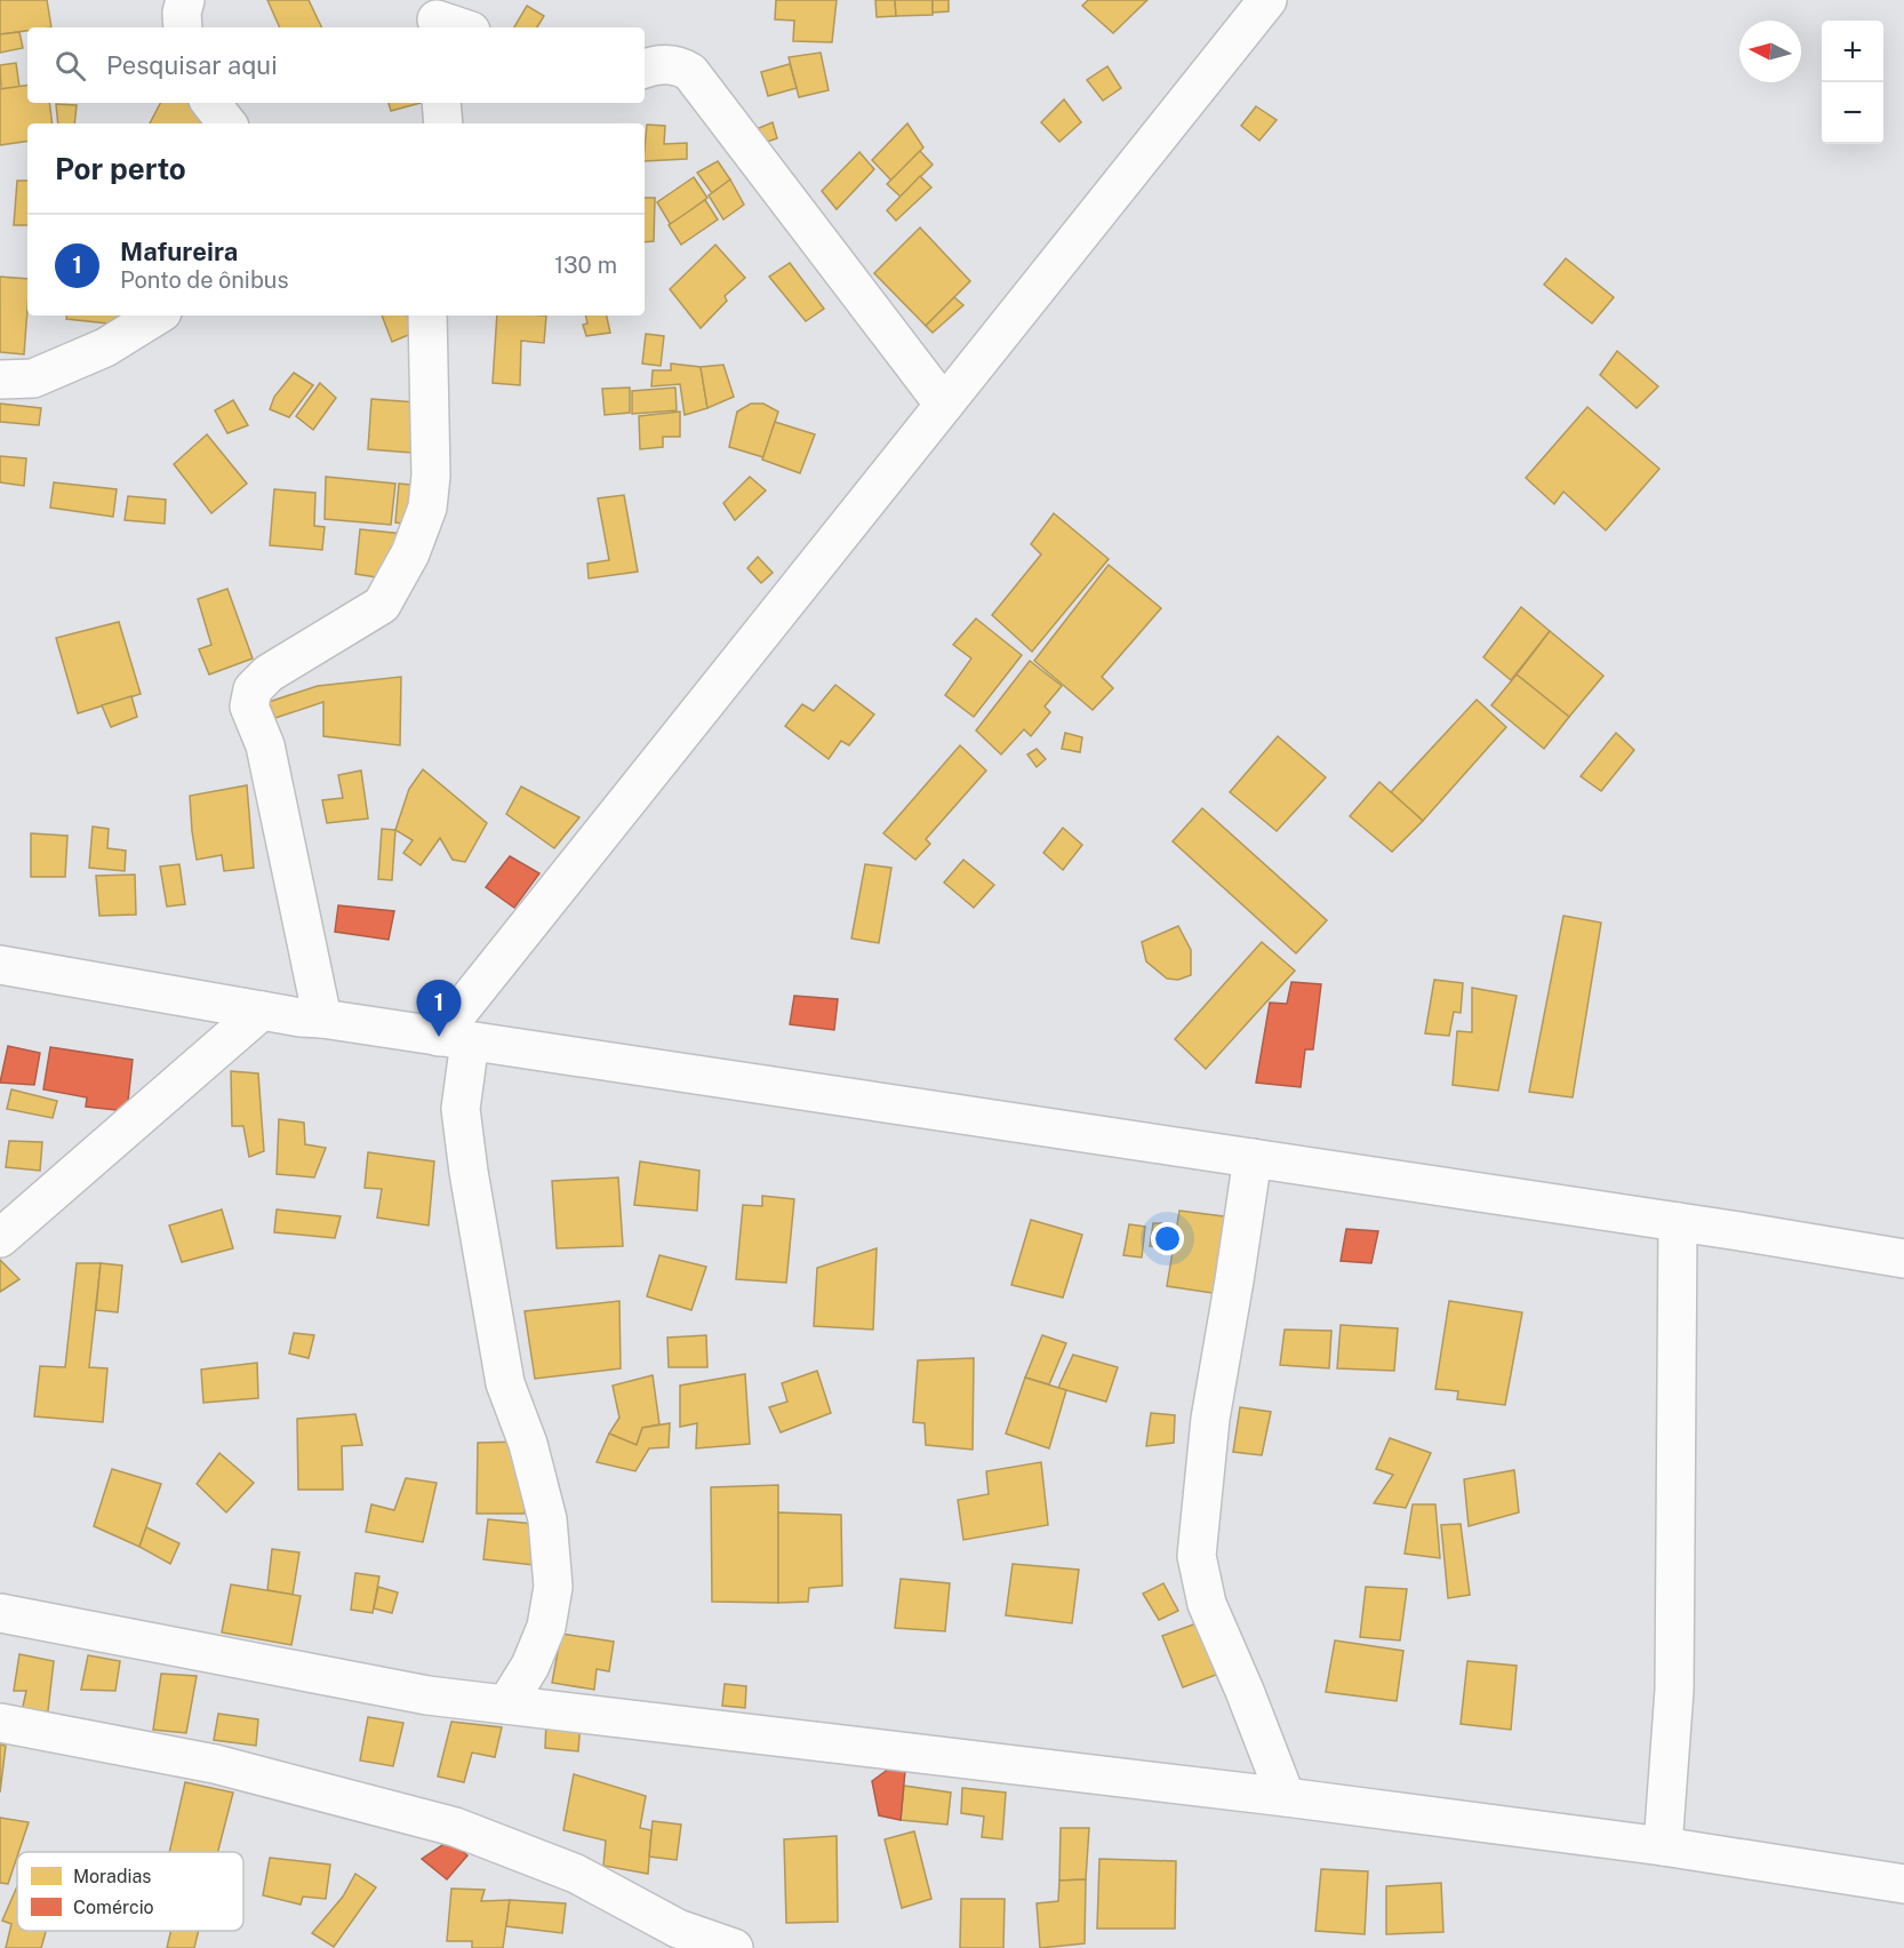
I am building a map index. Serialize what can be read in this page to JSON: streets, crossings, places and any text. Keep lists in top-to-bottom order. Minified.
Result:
{"legend":["Moradias","Comércio"],"north":"left","page":{"map_buttons":["+","−"],"search":"Pesquisar aqui","heading":"Por perto","list":[{"mark":"1","name":"Mafureira","note":"Ponto de ônibus","value":"130 m"}],"pins":"1"}}
